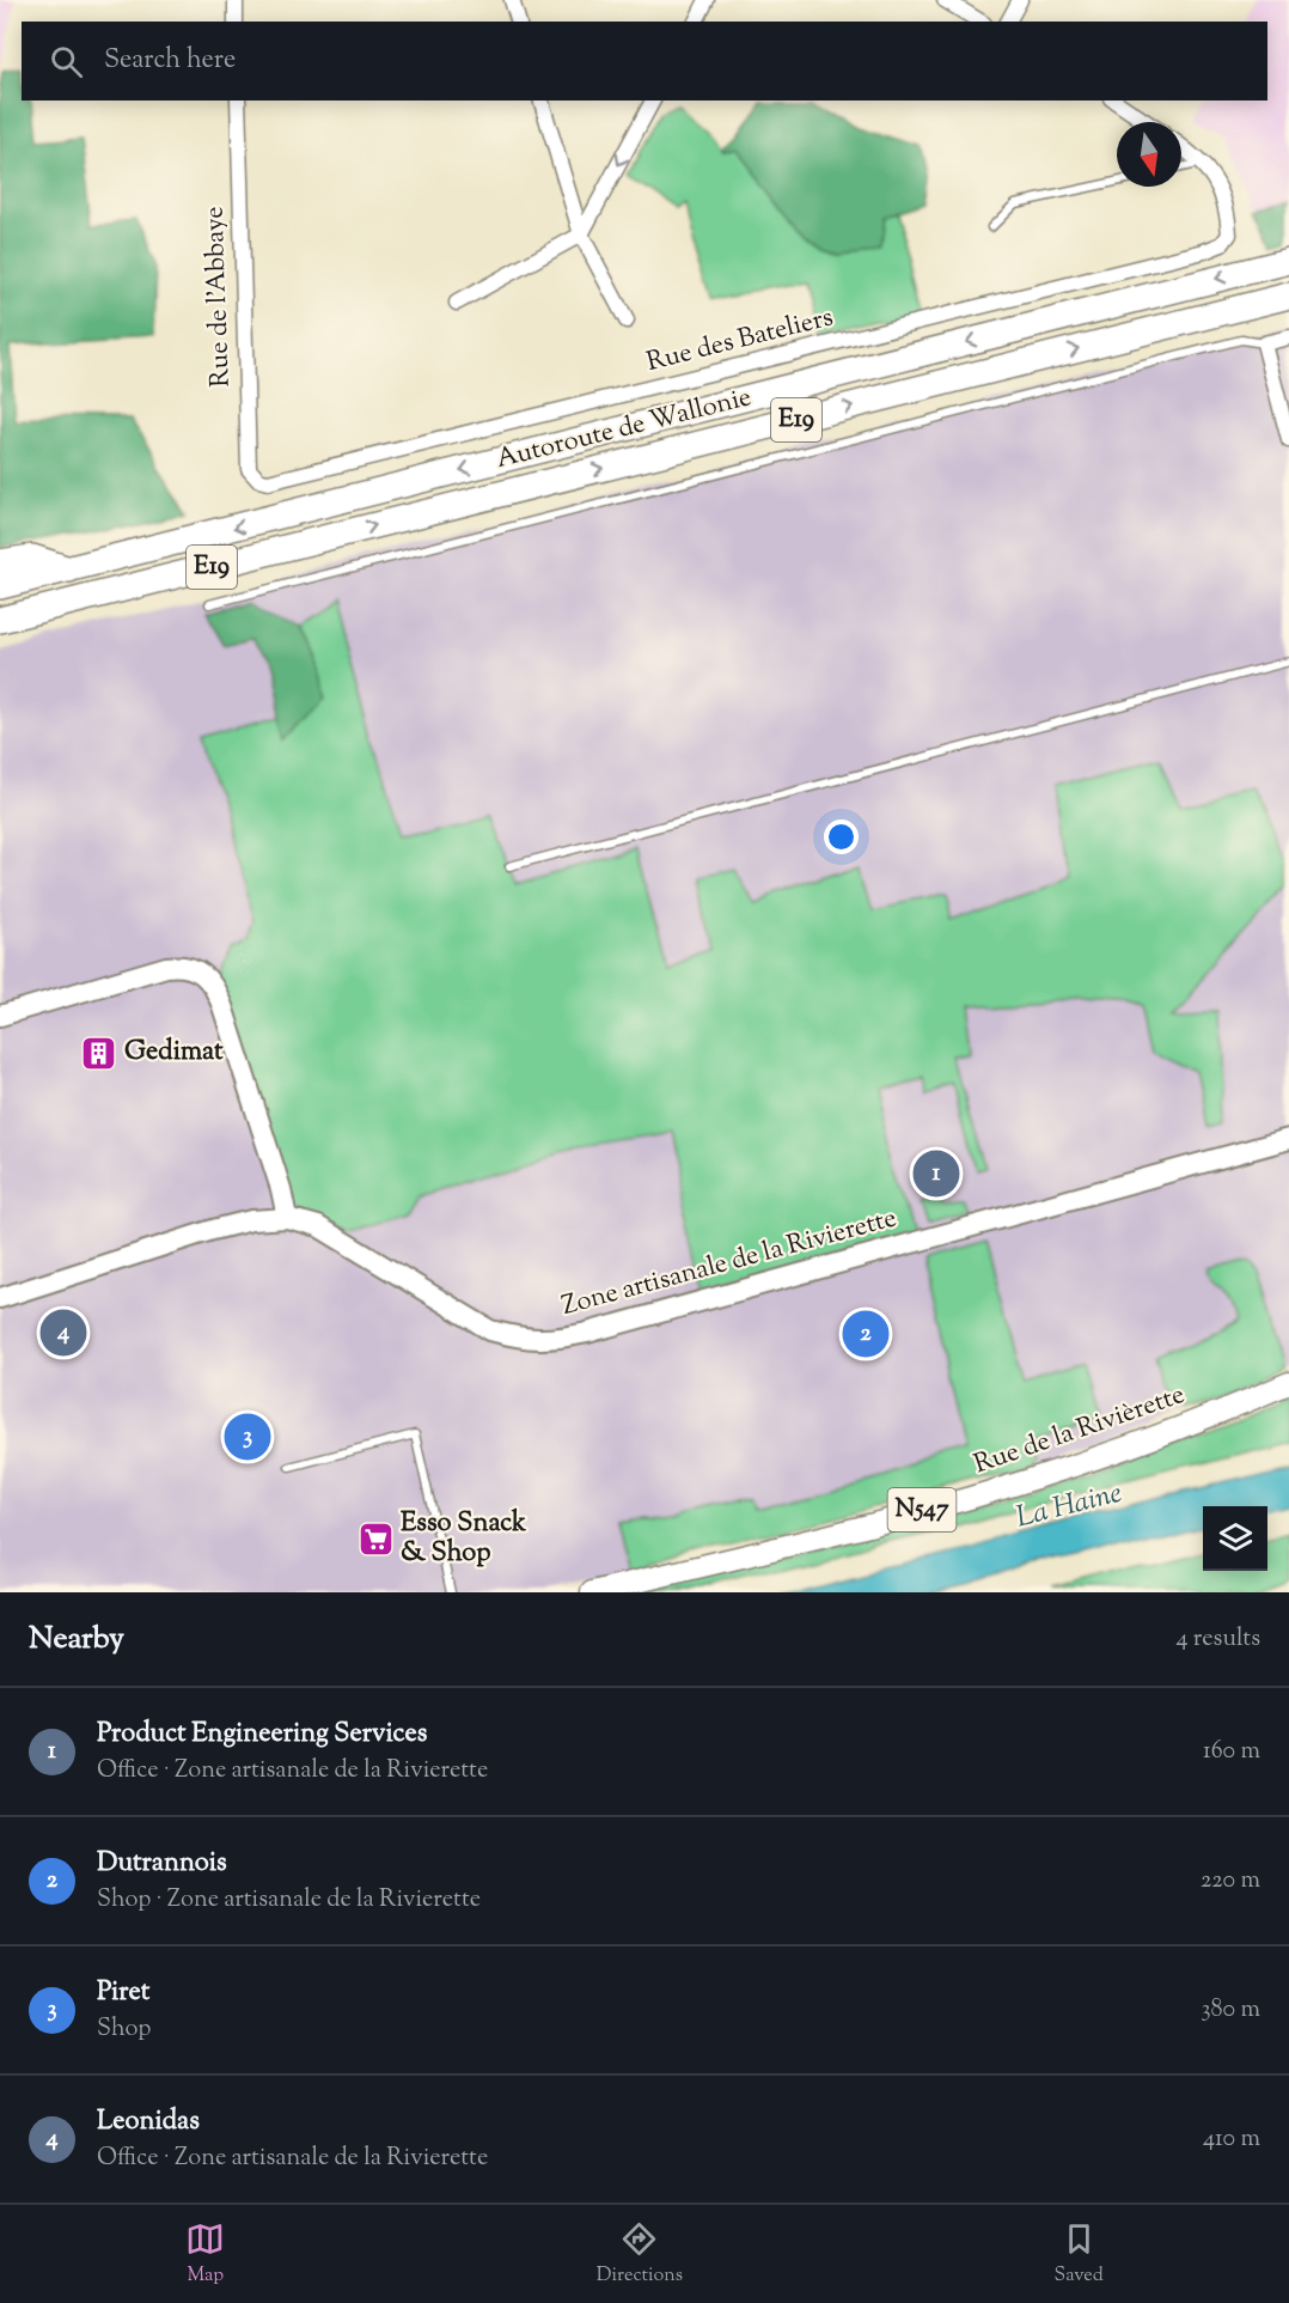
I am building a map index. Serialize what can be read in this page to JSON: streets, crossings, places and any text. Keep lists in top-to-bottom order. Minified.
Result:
{"streets":{"highway":["E19","Autoroute de Wallonie"],"main road":["Rue de la Rivièrette","N547"],"street":["Rue de l'Abbaye","Rue des Bateliers","Zone artisanale de la Rivierette"]},"crossings":[["Rue de l'Abbaye","Rue des Bateliers"]],"water":["La Haine"],"places":{"building":["Gedimat"],"supermarket":["Esso Snack & Shop"]},"north":"bottom","page":{"search":"Search here","pins":["1","4","2","3"],"heading":["Nearby","4 results"],"list":[{"mark":"1","name":"Product Engineering Services","note":"Office · Zone artisanale de la Rivierette","value":"160 m"},{"mark":"2","name":"Dutrannois","note":"Shop · Zone artisanale de la Rivierette","value":"220 m"},{"mark":"3","name":"Piret","note":"Shop","value":"380 m"},{"mark":"4","name":"Leonidas","note":"Office · Zone artisanale de la Rivierette","value":"410 m"}],"nav":["Map","Directions","Saved"]}}
